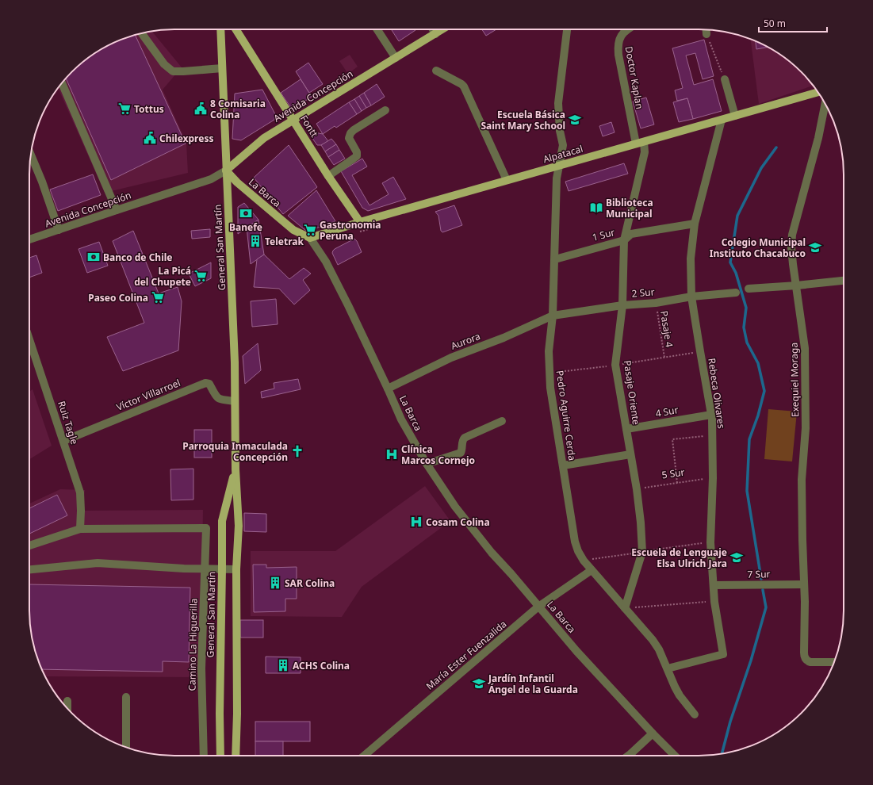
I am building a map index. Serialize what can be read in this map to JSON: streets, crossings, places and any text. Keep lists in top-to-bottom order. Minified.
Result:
{"streets":{"main road":["Avenida Concepción","Fontt","Alpatacal","La Barca","General San Martín"],"street":["Doctor Kaplan","1 Sur","2 Sur","Aurora","Exequiel Moraga","Pasaje Oriente","Rebeca Olivares","Víctor Villarroel","4 Sur","Pedro Aguirre Cerda","Ruiz Tagle","7 Sur","Camino La Higuerilla","María Ester Fuenzalida"],"path":["Pasaje 4","5 Sur"]},"crossings":[["Doctor Kaplan","Alpatacal"],["Doctor Kaplan","Pasaje Oriente"],["Avenida Concepción","Fontt"],["Avenida Concepción","La Barca"],["Avenida Concepción","General San Martín"],["Fontt","Alpatacal"],["Alpatacal","La Barca"],["Alpatacal","Pasaje Oriente"],["Alpatacal","Rebeca Olivares"],["Alpatacal","Pedro Aguirre Cerda"],["La Barca","General San Martín"],["La Barca","Aurora"],["La Barca","María Ester Fuenzalida"],["1 Sur","Pasaje Oriente"],["1 Sur","Rebeca Olivares"],["1 Sur","Pedro Aguirre Cerda"],["General San Martín","Víctor Villarroel"],["2 Sur","Pasaje 4"],["2 Sur","Aurora"],["2 Sur","Pasaje Oriente"],["2 Sur","Rebeca Olivares"],["2 Sur","Pedro Aguirre Cerda"],["Aurora","Pedro Aguirre Cerda"],["Exequiel Moraga","7 Sur"],["Pasaje Oriente","4 Sur"],["Pasaje Oriente","Pedro Aguirre Cerda"],["Pasaje Oriente","5 Sur"],["Rebeca Olivares","4 Sur"],["Rebeca Olivares","Pedro Aguirre Cerda"],["Rebeca Olivares","5 Sur"],["Rebeca Olivares","7 Sur"],["Víctor Villarroel","Ruiz Tagle"],["Pedro Aguirre Cerda","María Ester Fuenzalida"],["Ruiz Tagle","Camino La Higuerilla"]],"places":{"supermarket":["Tottus","Gastronomia Peruna","La Picá del Chupete","Paseo Colina"],"public building":["8 Comisaria Colina","Chilexpress"],"school or university":["Escuela Básica Saint Mary School","Colegio Municipal Instituto Chacabuco","Escuela de Lenguaje Elsa Ulrich Jara","Jardín Infantil Ángel de la Guarda"],"library":["Biblioteca Municipal"],"bank":["Banefe","Banco de Chile"],"building":["Teletrak","SAR Colina","ACHS Colina"],"church":["Parroquia Inmaculada Concepción"],"hospital":["Clínica Marcos Cornejo","Cosam Colina"]},"scale_bar":"50 m"}
